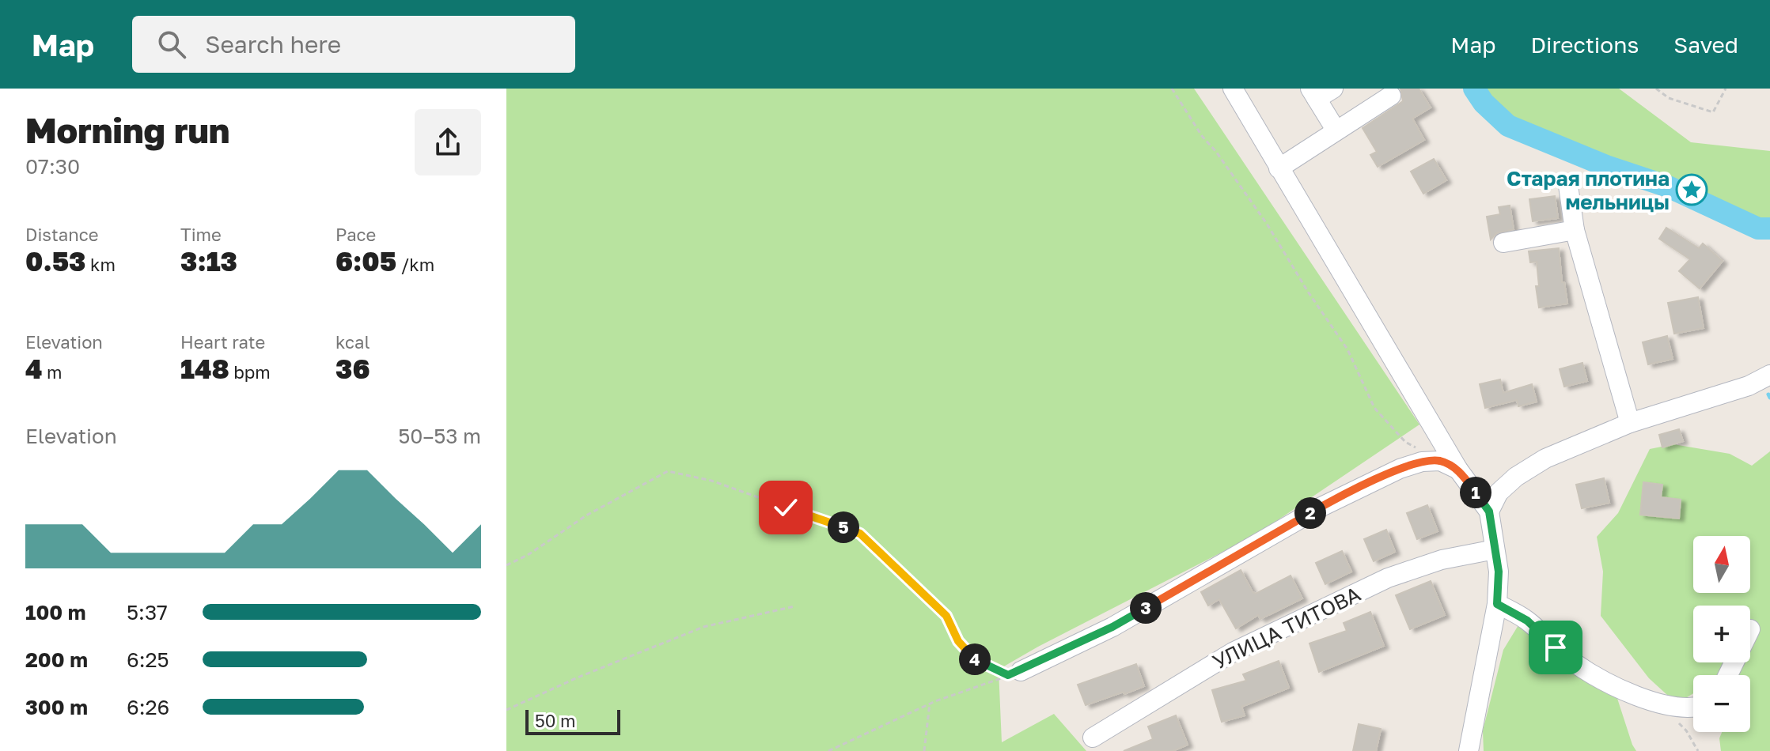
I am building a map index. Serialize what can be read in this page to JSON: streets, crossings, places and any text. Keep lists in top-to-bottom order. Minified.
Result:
{"streets":{"street":["УЛИЦА ТИТОВА"]},"places":{"place":["Старая плотина мельницы"]},"scale_bar":"50 m","north":"top","page":{"header":"Map","search":"Search here","nav":["Map","Directions","Saved"],"heading":["Morning run","07:30"],"stats":[["Distance","0.53 km"],["Time","3:13"],["Pace","6:05 /km"],["Elevation","4 m"],["Heart rate","148 bpm"],["kcal","36"]],"chart":["Elevation","50–53 m"],"pins":["1","2","5","3","4"],"map_buttons":["+","−"],"list":[{"name":"100 m","note":"5:37"},{"name":"200 m","note":"6:25"},{"name":"300 m","note":"6:26"}],"scale":"50 m"}}
